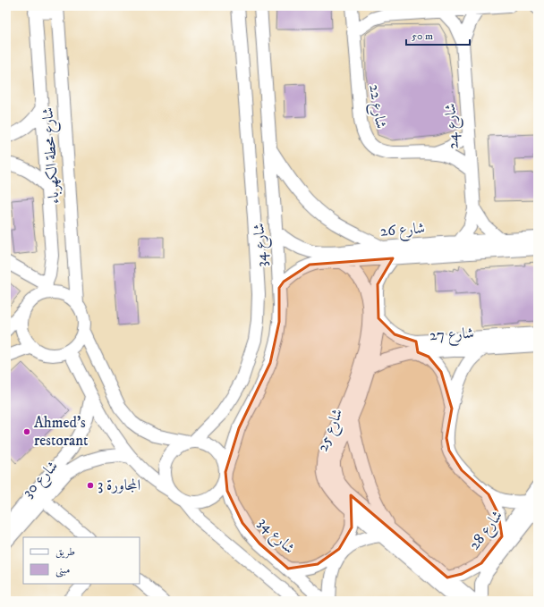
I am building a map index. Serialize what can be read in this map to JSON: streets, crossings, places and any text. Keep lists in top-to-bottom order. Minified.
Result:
{"streets":{"street":["شارع 22","شارع 24","شارع محطة الكهرباء","شارع 26","شارع 34","شارع 27","شارع 25","شارع 30","شارع 28"]},"crossings":[["شارع 22","شارع 24"],["شارع 24","شارع 26"],["شارع 26","شارع 34"],["شارع 26","شارع 25"],["شارع 27","شارع 25"],["شارع 25","شارع 28"]],"places":["Ahmed's restorant","المجاورة 3"],"legend":["طريق","مبنى"],"scale_bar":"50 m"}
